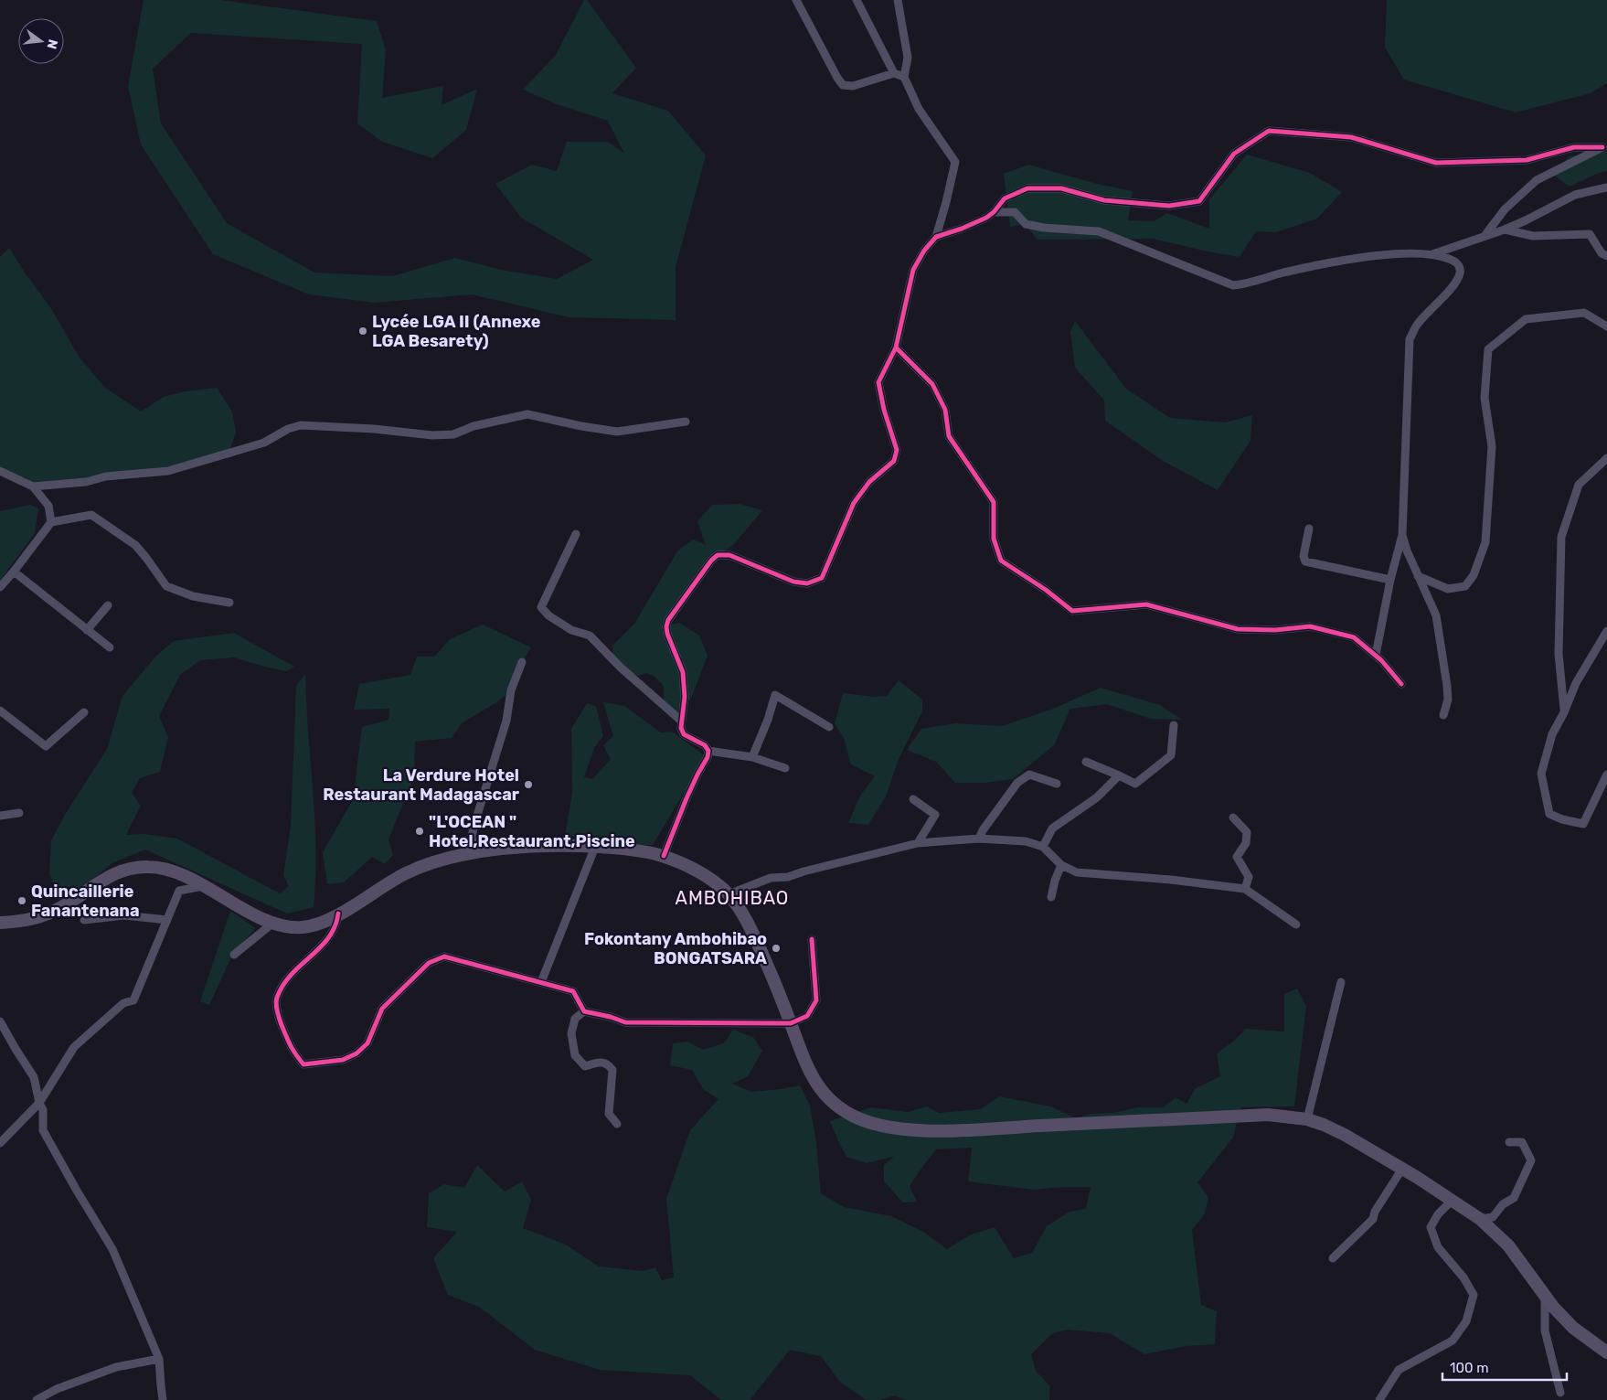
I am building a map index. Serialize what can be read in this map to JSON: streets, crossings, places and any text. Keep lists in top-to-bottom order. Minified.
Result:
{"districts":["AMBOHIBAO"],"places":["Lycée LGA II (Annexe LGA Besarety)","La Verdure Hotel Restaurant Madagascar","\"L'OCEAN \" Hotel,Restaurant,Piscine","Quincaillerie Fanantenana","Fokontany Ambohibao BONGATSARA"],"scale_bar":"100 m","north":"right"}
